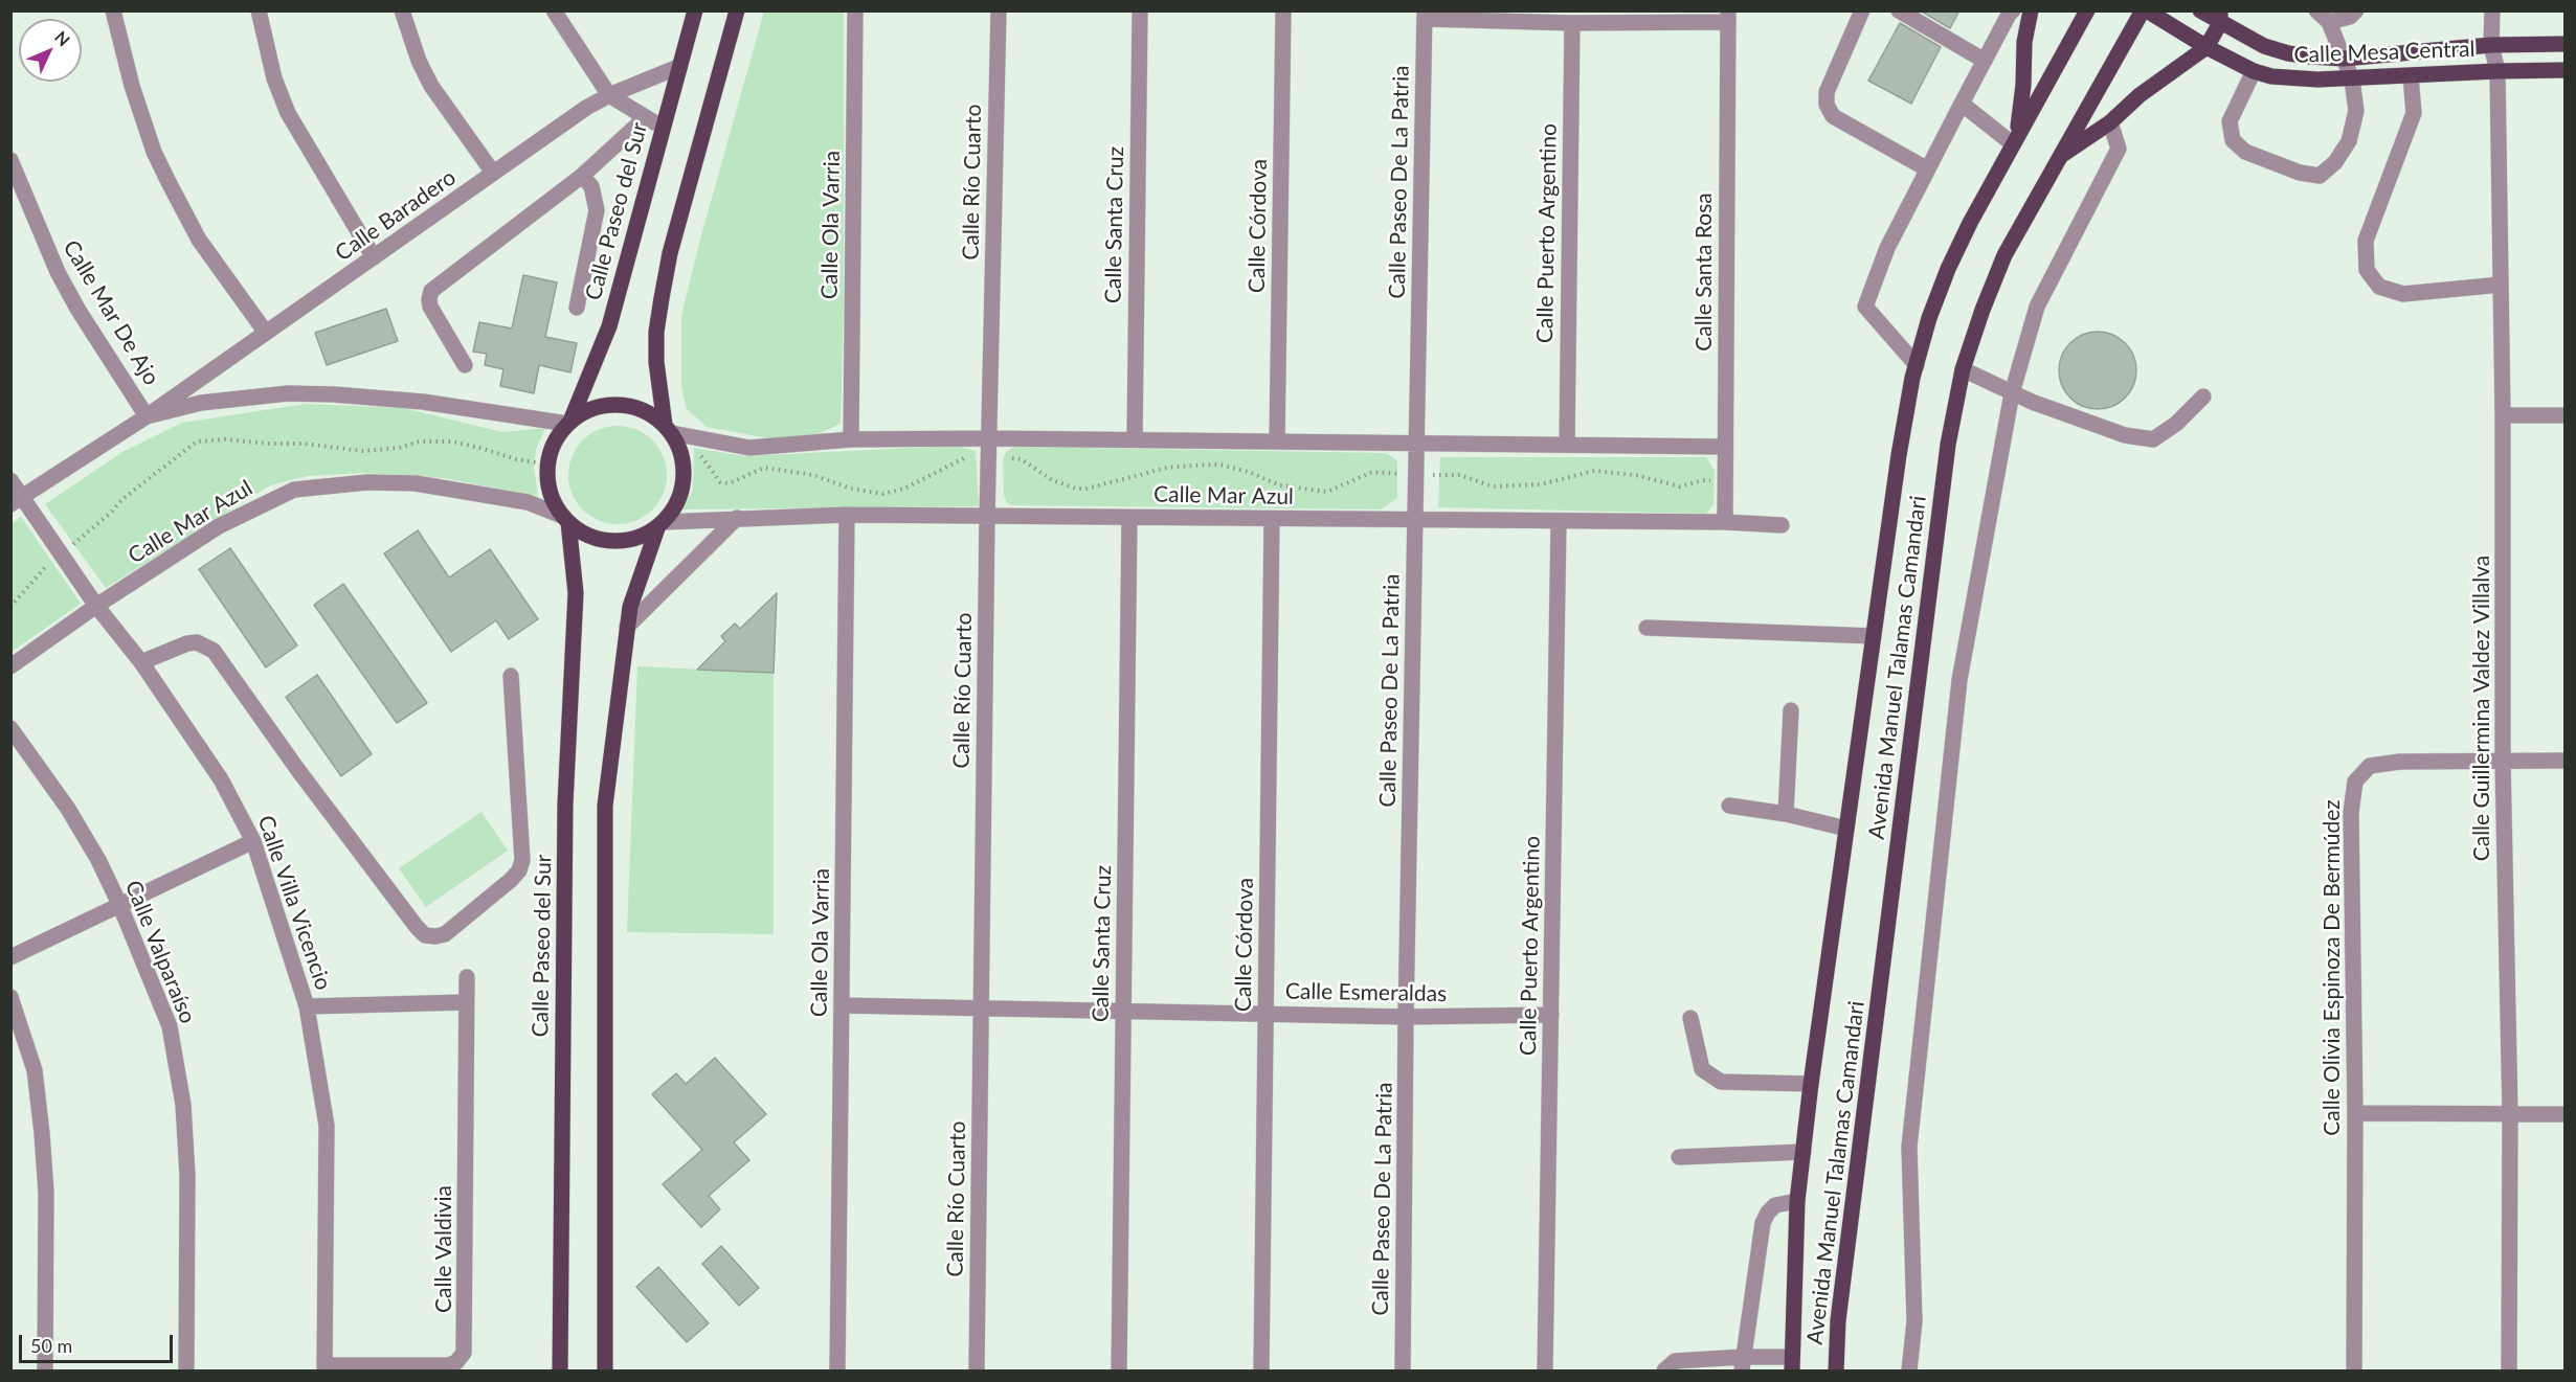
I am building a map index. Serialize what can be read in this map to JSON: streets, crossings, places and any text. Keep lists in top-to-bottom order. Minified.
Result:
{"streets":{"main road":["Calle Mesa Central","Calle Paseo del Sur","Avenida Manuel Talamas Camandari"],"street":["Calle Río Cuarto","Calle Paseo De La Patria","Calle Baradero","Calle Ola Varria","Calle Santa Cruz","Calle Córdova","Calle Puerto Argentino","Calle Santa Rosa","Calle Mar De Ajo","Calle Mar Azul","Calle Guillermina Valdez Villalva","Calle Villa Vicencio","Calle Valparaíso","Calle Olivia Espinoza De Bermúdez","Calle Esmeraldas","Calle Valdivia"]},"crossings":[["Calle Mesa Central","Calle Guillermina Valdez Villalva"],["Calle Río Cuarto","Calle Mar Azul"],["Calle Río Cuarto","Calle Esmeraldas"],["Calle Paseo De La Patria","Calle Santa Rosa"],["Calle Paseo De La Patria","Calle Mar Azul"],["Calle Paseo De La Patria","Calle Esmeraldas"],["Calle Paseo del Sur","Calle Baradero"],["Calle Paseo del Sur","Calle Mar Azul"],["Calle Baradero","Calle Mar De Ajo"],["Calle Ola Varria","Calle Mar Azul"],["Calle Ola Varria","Calle Esmeraldas"],["Calle Santa Cruz","Calle Mar Azul"],["Calle Santa Cruz","Calle Esmeraldas"],["Calle Córdova","Calle Mar Azul"],["Calle Córdova","Calle Esmeraldas"],["Calle Puerto Argentino","Calle Santa Rosa"],["Calle Puerto Argentino","Calle Mar Azul"],["Calle Puerto Argentino","Calle Esmeraldas"],["Calle Santa Rosa","Calle Mar Azul"],["Calle Mar Azul","Calle Villa Vicencio"],["Calle Guillermina Valdez Villalva","Calle Olivia Espinoza De Bermúdez"],["Calle Villa Vicencio","Calle Valdivia"]],"scale_bar":"50 m","north":"top right"}
